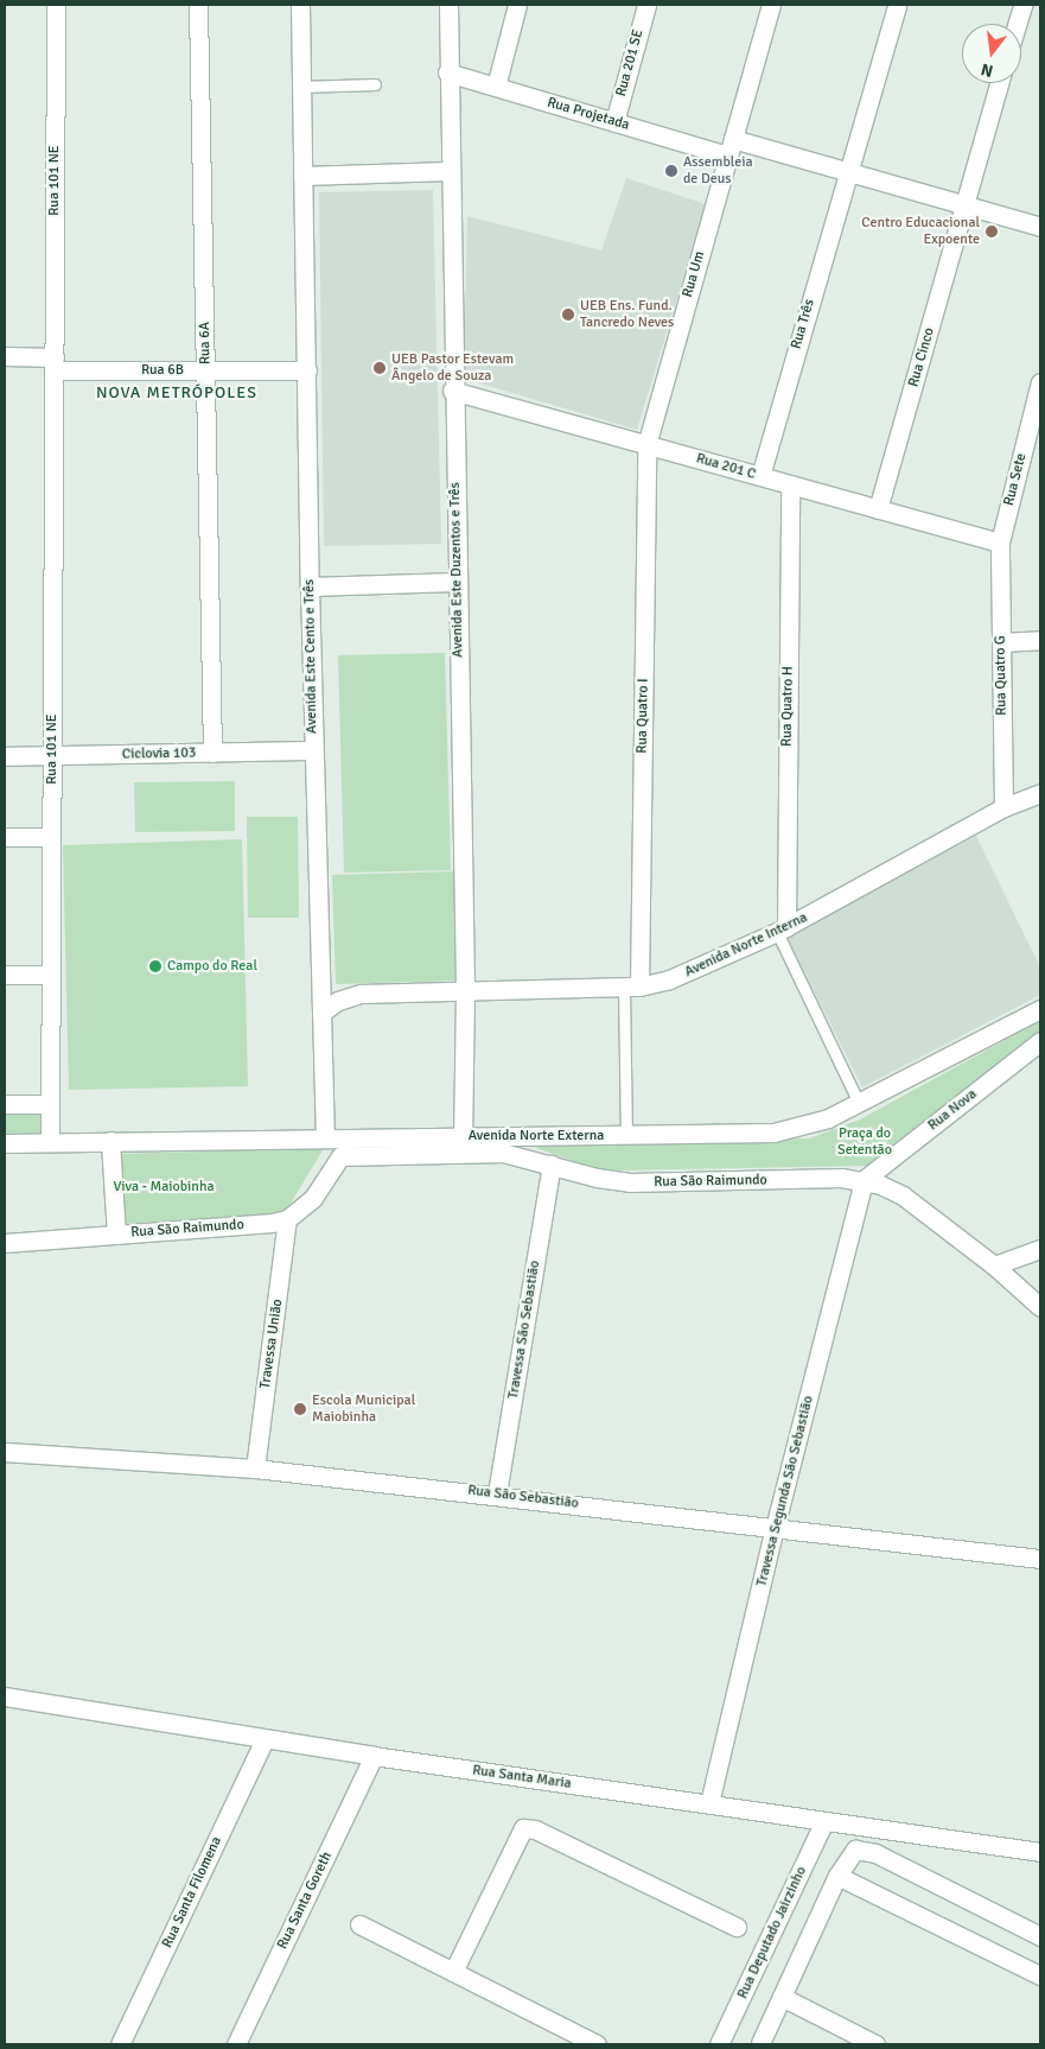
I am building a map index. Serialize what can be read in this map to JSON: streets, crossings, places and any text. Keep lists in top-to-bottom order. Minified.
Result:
{"streets":{"street":["Rua 201 SE","Rua Projetada","Rua 101 NE","Rua Um","Rua Três","Rua 6A","Rua Cinco","Rua 6B","Rua 201 C","Rua Sete","Avenida Este Duzentos e Três","Avenida Este Cento e Três","Rua Quatro G","Rua Quatro H","Rua Quatro I","Ciclovia 103","Avenida Norte Interna","Rua Nova","Avenida Norte Externa","Rua São Raimundo","Travessa São Sebastião","Travessa União","Travessa Segunda São Sebastião","Rua São Sebastião","Rua Santa Maria","Rua Santa Filomena","Rua Santa Goreth","Rua Deputado Jairzinho"]},"crossings":[["Rua 201 SE","Rua Projetada"],["Rua Projetada","Rua Um"],["Rua Projetada","Avenida Este Duzentos e Três"],["Rua 101 NE","Rua 6B"],["Rua 101 NE","Ciclovia 103"],["Rua 101 NE","Avenida Norte Externa"],["Rua Um","Rua 201 C"],["Rua Um","Rua Quatro I"],["Rua Três","Rua 201 C"],["Rua 6A","Rua 6B"],["Rua 6A","Ciclovia 103"],["Rua Cinco","Rua 201 C"],["Rua 6B","Avenida Este Cento e Três"],["Rua 201 C","Rua Sete"],["Rua 201 C","Avenida Este Duzentos e Três"],["Rua 201 C","Rua Quatro G"],["Rua 201 C","Rua Quatro H"],["Rua 201 C","Rua Quatro I"],["Rua Sete","Rua Quatro G"],["Avenida Este Duzentos e Três","Avenida Norte Interna"],["Avenida Este Duzentos e Três","Avenida Norte Externa"],["Avenida Este Cento e Três","Ciclovia 103"],["Avenida Este Cento e Três","Avenida Norte Interna"],["Avenida Este Cento e Três","Avenida Norte Externa"],["Rua Quatro G","Avenida Norte Interna"],["Rua Quatro H","Avenida Norte Interna"],["Rua Quatro I","Avenida Norte Interna"],["Rua Nova","Rua São Raimundo"],["Rua Nova","Travessa Segunda São Sebastião"],["Rua São Raimundo","Travessa São Sebastião"],["Rua São Raimundo","Travessa União"],["Rua São Raimundo","Travessa Segunda São Sebastião"],["Travessa São Sebastião","Rua São Sebastião"],["Travessa União","Rua São Sebastião"],["Travessa Segunda São Sebastião","Rua São Sebastião"],["Travessa Segunda São Sebastião","Rua Santa Maria"],["Rua Santa Maria","Rua Santa Filomena"],["Rua Santa Maria","Rua Santa Goreth"],["Rua Santa Maria","Rua Deputado Jairzinho"]],"districts":["NOVA METRÓPOLES"],"parks":["Praça do Setentão","Viva - Maiobinha"],"places":["Assembleia de Deus","Centro Educacional Expoente","UEB Ens. Fund. Tancredo Neves","UEB Pastor Estevam Ângelo de Souza","Campo do Real","Escola Municipal Maiobinha"],"north":"bottom"}
